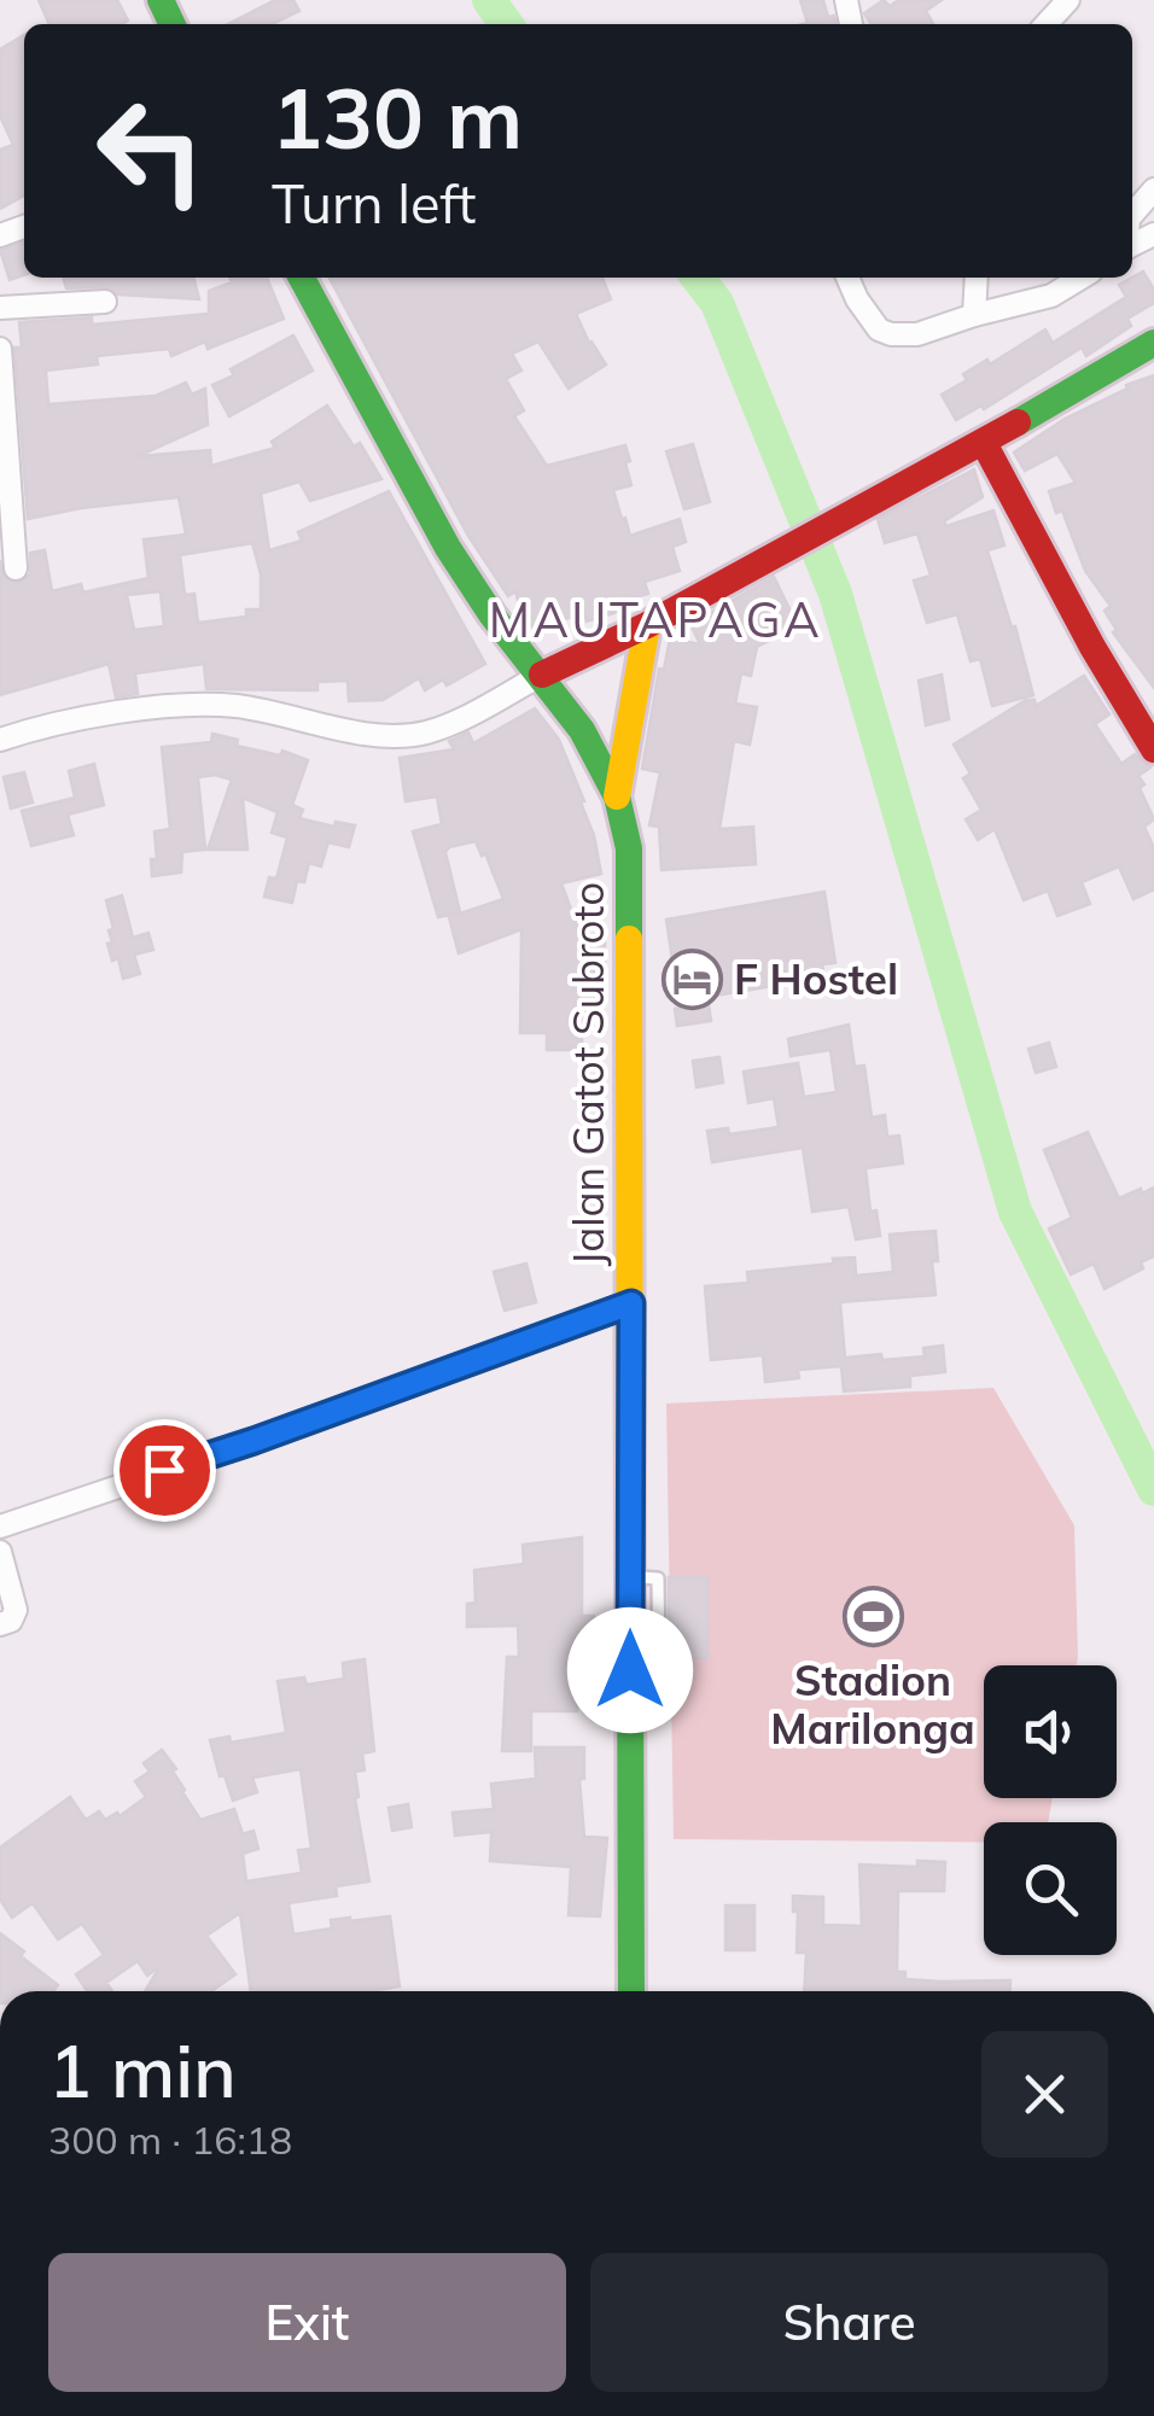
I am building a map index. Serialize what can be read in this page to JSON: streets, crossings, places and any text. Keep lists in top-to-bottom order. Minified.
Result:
{"streets":{"main road":["Jalan Gatot Subroto"]},"districts":["MAUTAPAGA"],"places":{"hotel":["F Hostel"],"sports":["Stadion Marilonga"]},"page":{"turn":["130 m","Turn left"],"heading":["1 min","300 m · 16:18"],"buttons":["Exit","Share"]}}
